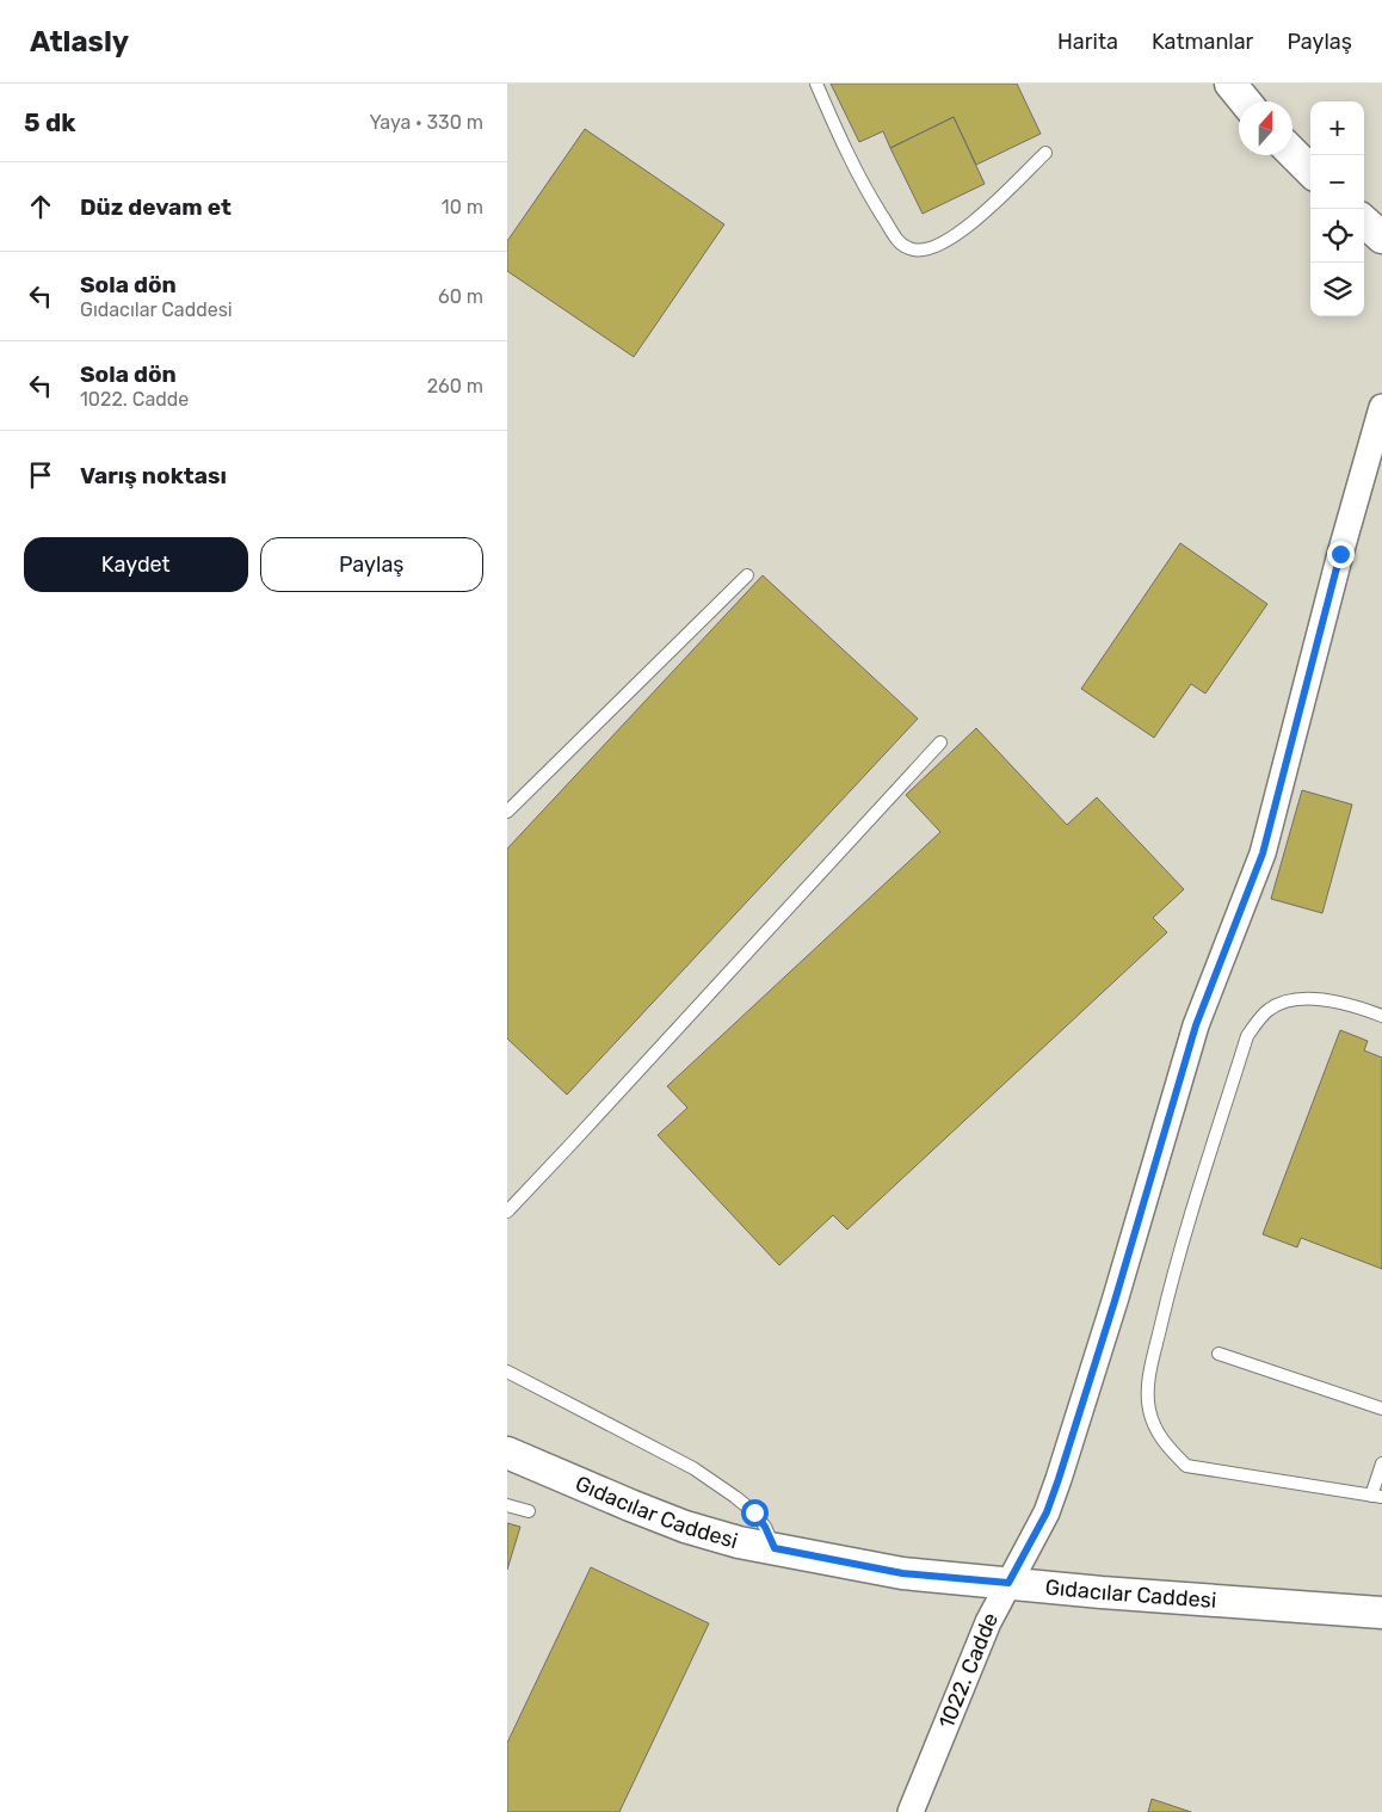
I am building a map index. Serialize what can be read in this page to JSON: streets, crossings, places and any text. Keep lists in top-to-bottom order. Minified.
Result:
{"streets":{"street":["Gıdacılar Caddesi","1022. Cadde"]},"crossings":[["Gıdacılar Caddesi","1022. Cadde"]],"north":"top","page":{"header":"Atlasly","nav":["Harita","Katmanlar","Paylaş"],"heading":["5 dk","Yaya · 330 m"],"map_buttons":["+","−"],"list":[["Düz devam et","10 m"],["Sola dön","Gıdacılar Caddesi","60 m"],["Sola dön","1022. Cadde","260 m"],"Varış noktası"],"buttons":["Kaydet","Paylaş"]}}
